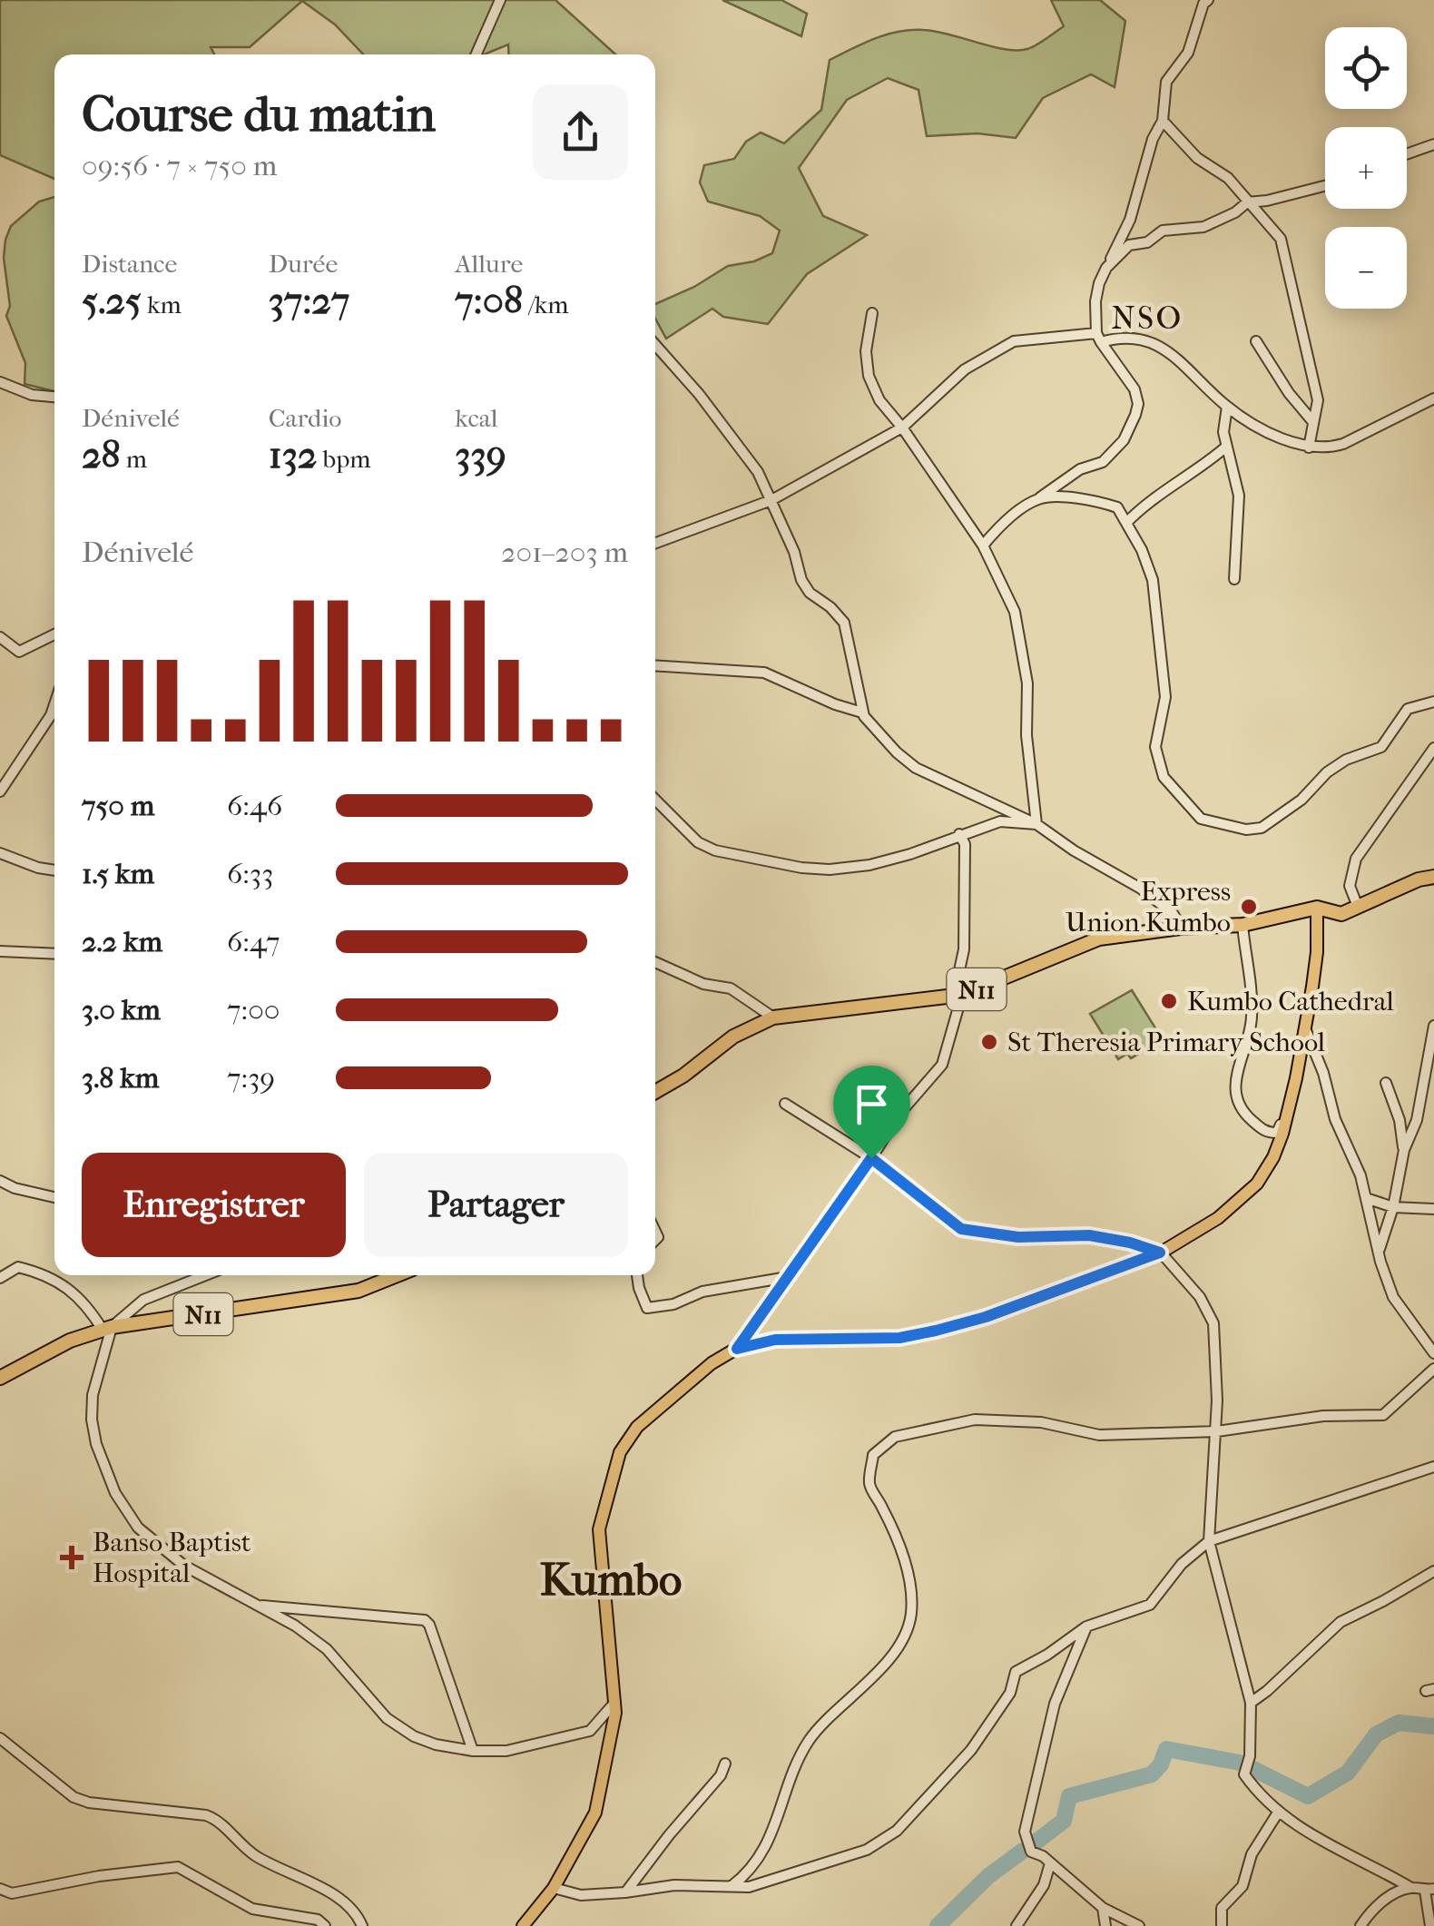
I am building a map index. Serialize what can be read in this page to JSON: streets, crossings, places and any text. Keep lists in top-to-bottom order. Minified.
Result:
{"streets":{"highway":["N11"]},"districts":["NSO","Kumbo"],"places":{"other":["Express Union Kumbo","Kumbo Cathedral","St Theresia Primary School"],"health":["Banso Baptist Hospital"]},"page":{"map_buttons":["+","−"],"heading":["Course du matin","09:56 · 7 × 750 m"],"stats":[["Distance","5.25 km"],["Durée","37:27"],["Allure","7:08 /km"],["Dénivelé","28 m"],["Cardio","132 bpm"],["kcal","339"]],"chart":["Dénivelé","201–203 m"],"list":[{"name":"750 m","note":"6:46"},{"name":"1.5 km","note":"6:33"},{"name":"2.2 km","note":"6:47"},{"name":"3.0 km","note":"7:00"},{"name":"3.8 km","note":"7:39"}],"buttons":["Enregistrer","Partager"]}}
